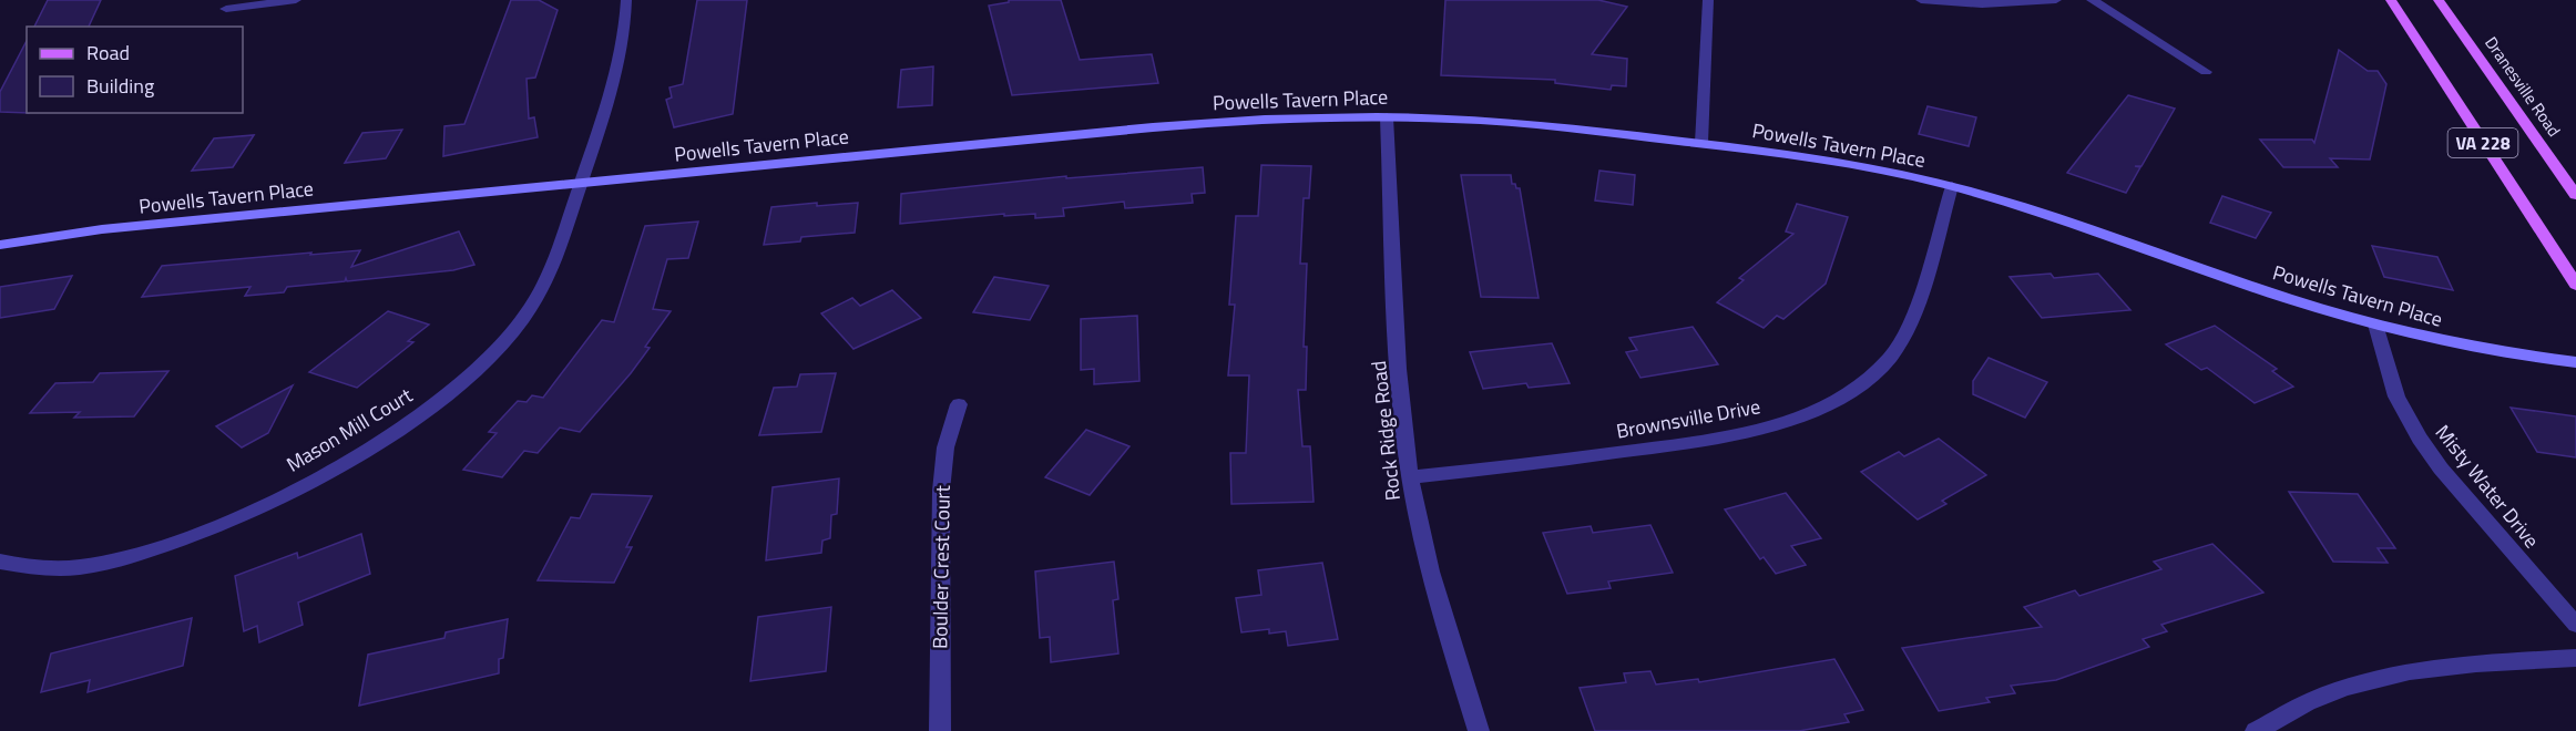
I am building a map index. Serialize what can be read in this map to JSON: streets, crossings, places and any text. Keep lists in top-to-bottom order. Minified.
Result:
{"streets":{"main road":["Dranesville Road","VA 228"],"street":["Powells Tavern Place","Brownsville Drive","Mason Mill Court","Rock Ridge Road","Misty Water Drive","Boulder Crest Court"]},"crossings":[["Powells Tavern Place","Brownsville Drive"],["Powells Tavern Place","Mason Mill Court"],["Powells Tavern Place","Rock Ridge Road"],["Powells Tavern Place","Misty Water Drive"],["Brownsville Drive","Rock Ridge Road"]],"legend":["Road","Building"]}
